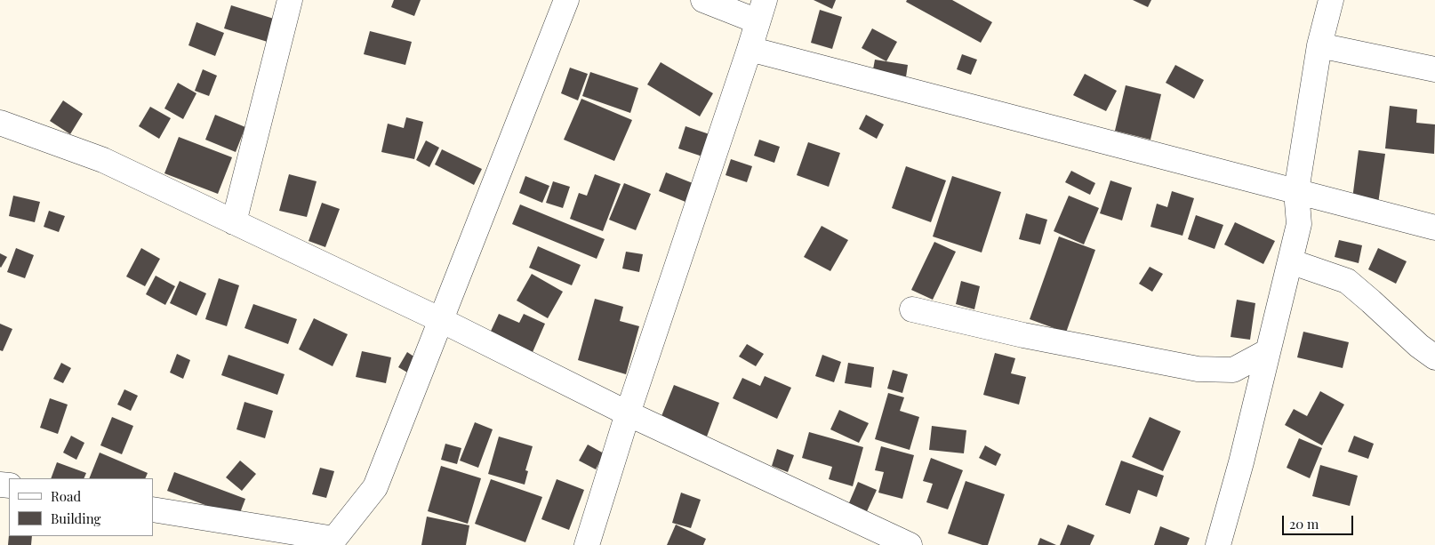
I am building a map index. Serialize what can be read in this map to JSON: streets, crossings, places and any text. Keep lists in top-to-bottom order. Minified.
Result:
{"legend":["Road","Building"],"scale_bar":"20 m"}
